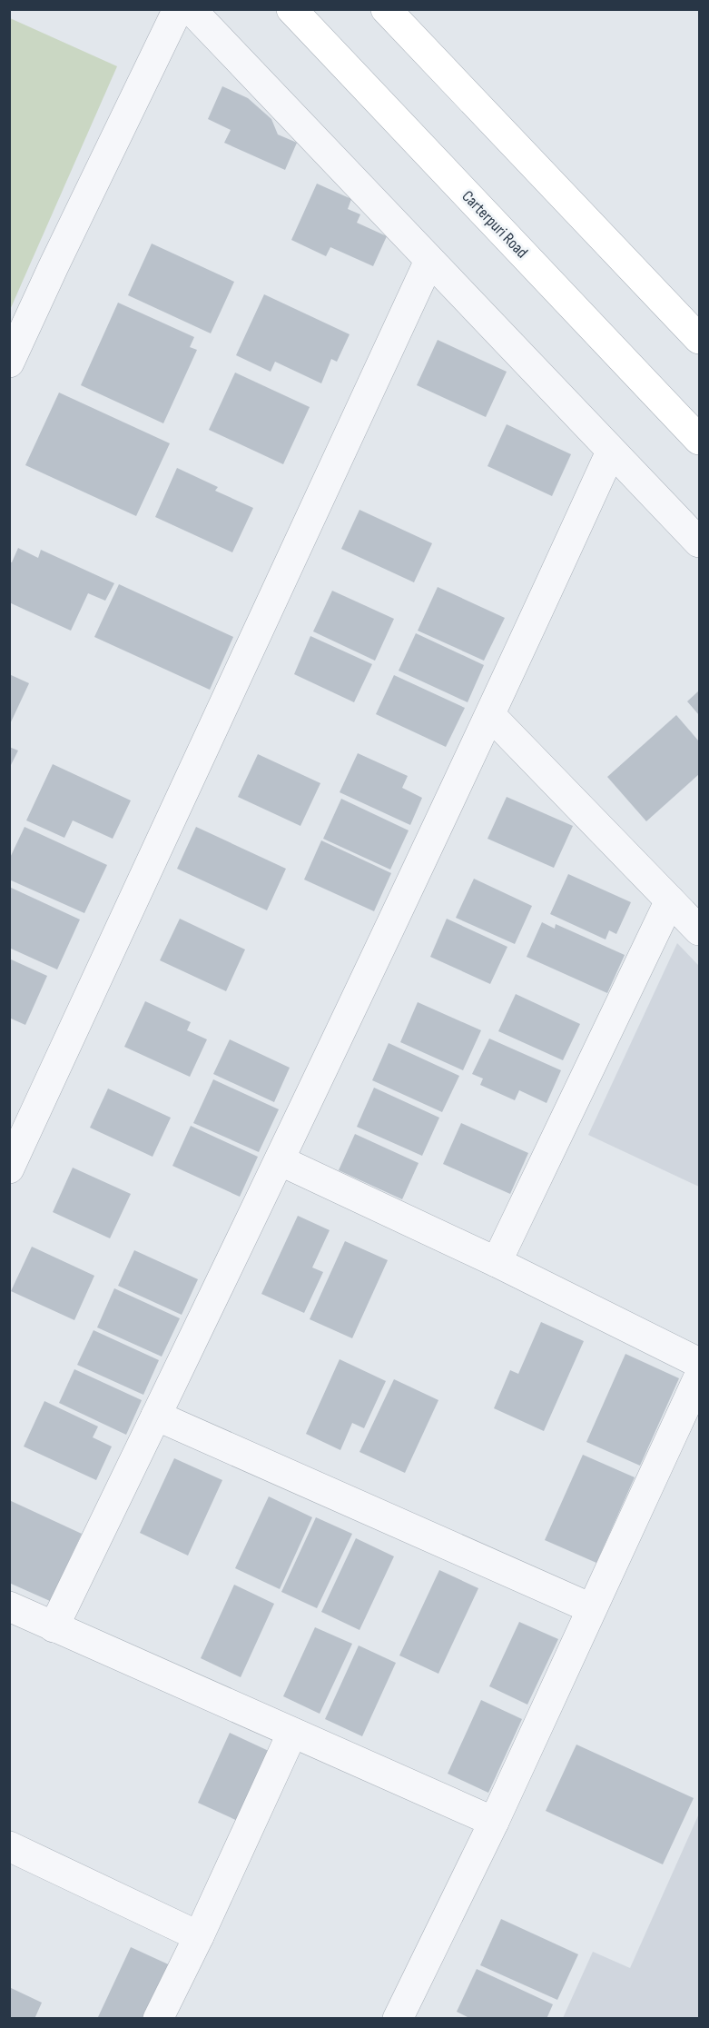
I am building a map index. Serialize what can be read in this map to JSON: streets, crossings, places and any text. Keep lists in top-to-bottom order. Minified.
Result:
{"streets":{"main road":["Carterpuri Road"]}}
